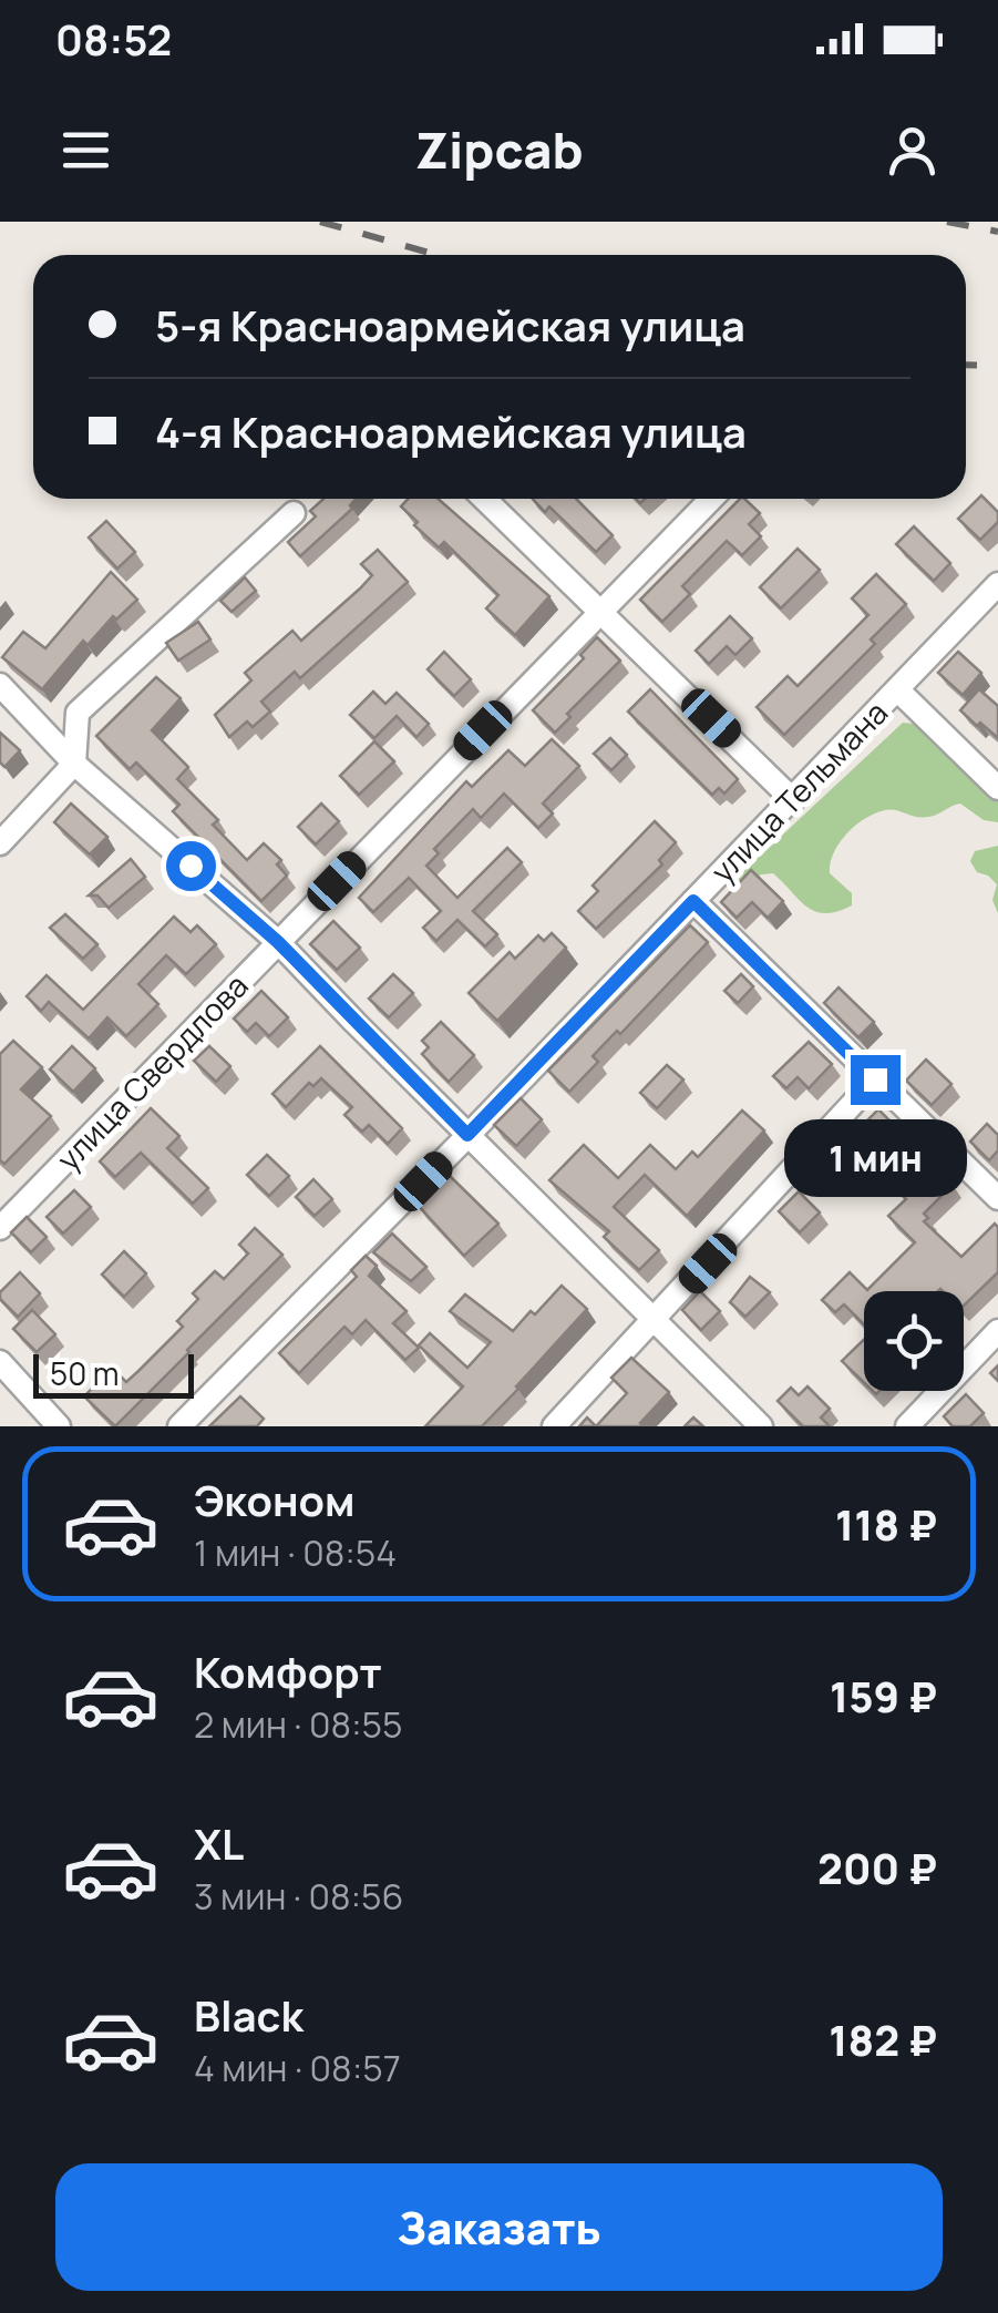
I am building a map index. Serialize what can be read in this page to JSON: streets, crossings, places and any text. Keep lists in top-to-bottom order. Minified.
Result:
{"streets":{"street":["улица Тельмана","улица Свердлова"]},"scale_bar":"50 m","page":{"status":"08:52","header":"Zipcab","banner":["5-я Красноармейская улица","4-я Красноармейская улица"],"bubble":"1 мин","scale":"50 m","list":[{"name":"Эконом","note":"1 мин · 08:54","value":"118 ₽"},{"name":"Комфорт","note":"2 мин · 08:55","value":"159 ₽"},{"name":"XL","note":"3 мин · 08:56","value":"200 ₽"},{"name":"Black","note":"4 мин · 08:57","value":"182 ₽"}],"buttons":"Заказать"}}
